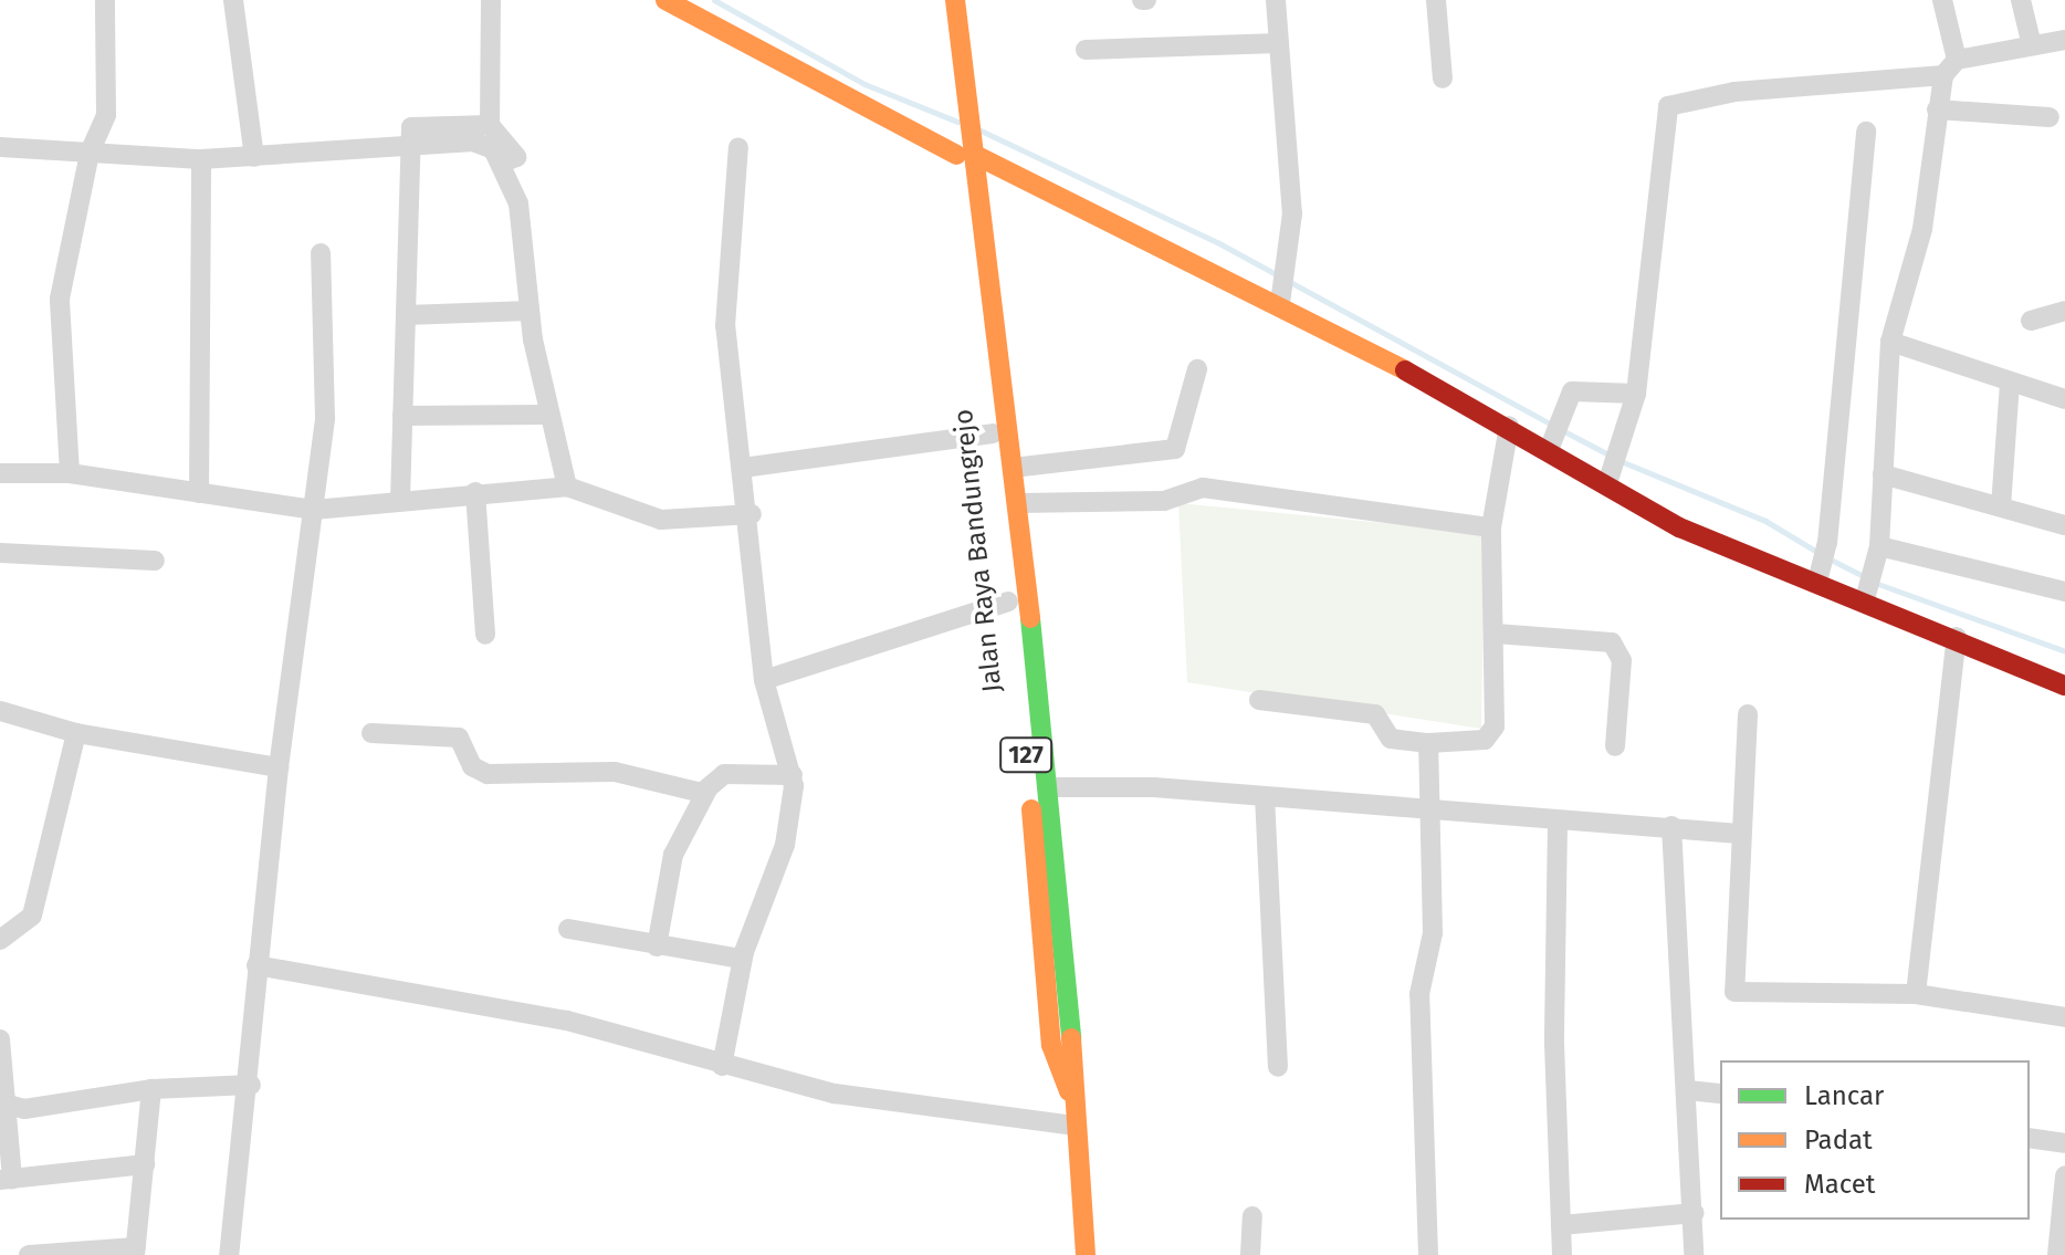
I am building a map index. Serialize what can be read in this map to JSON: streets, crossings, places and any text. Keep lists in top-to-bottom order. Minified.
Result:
{"streets":{"main road":["Jalan Raya Bandungrejo","127"]},"legend":["Lancar","Padat","Macet"]}
